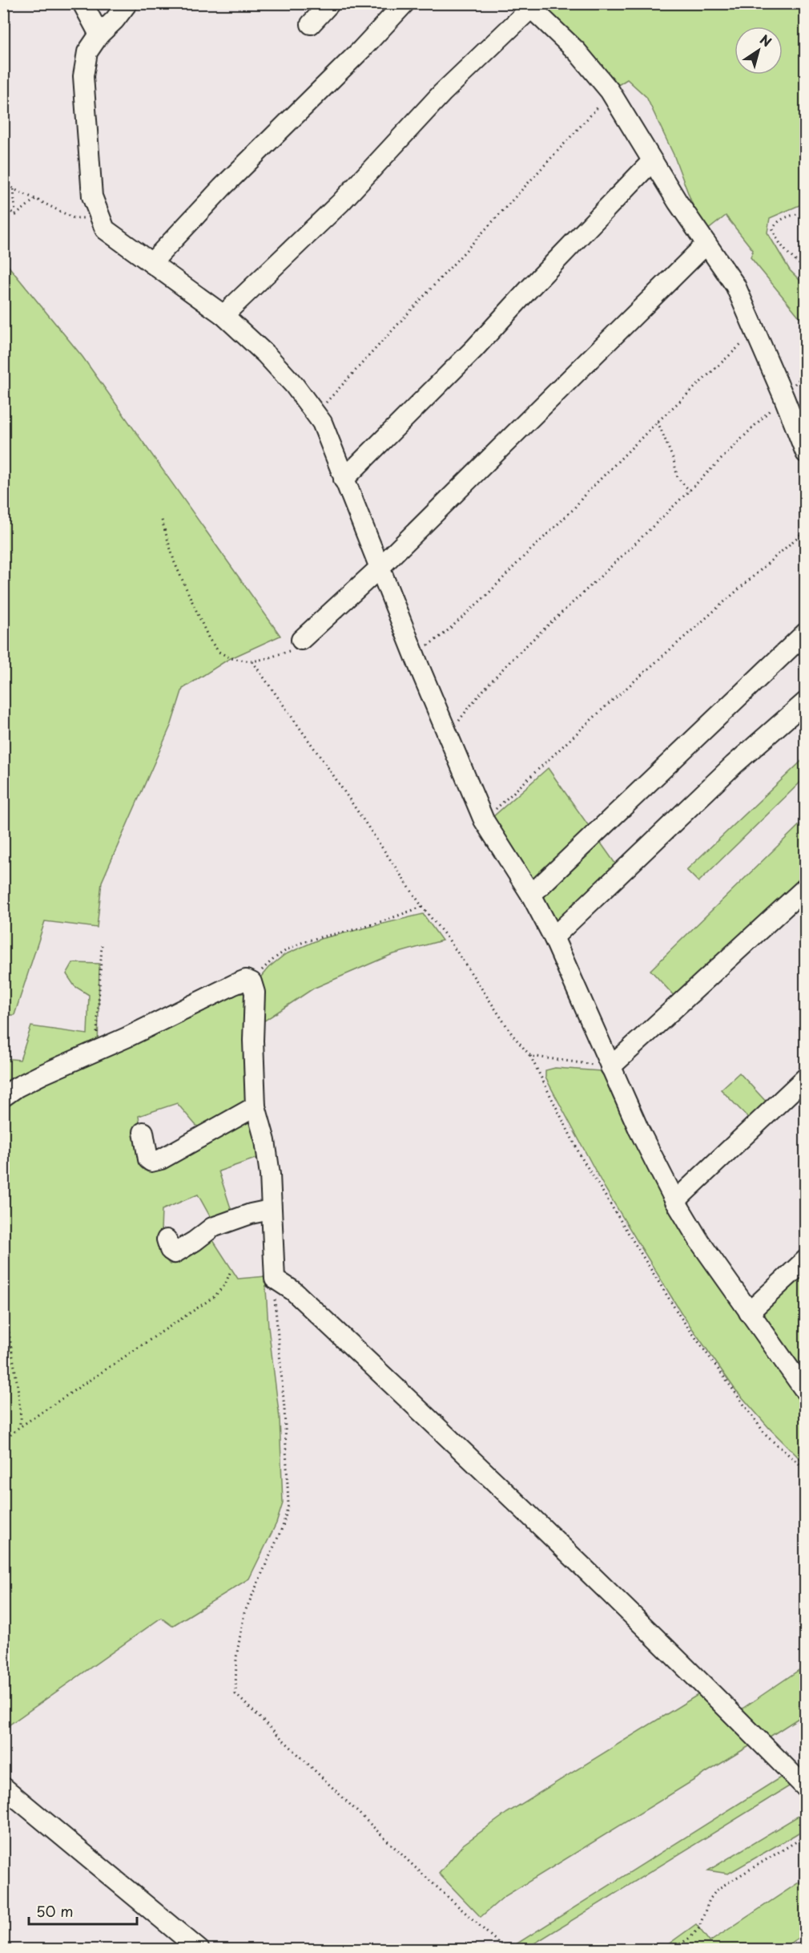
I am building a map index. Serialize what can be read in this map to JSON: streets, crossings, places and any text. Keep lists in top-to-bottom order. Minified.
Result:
{"scale_bar":"50 m","north":"top right"}
